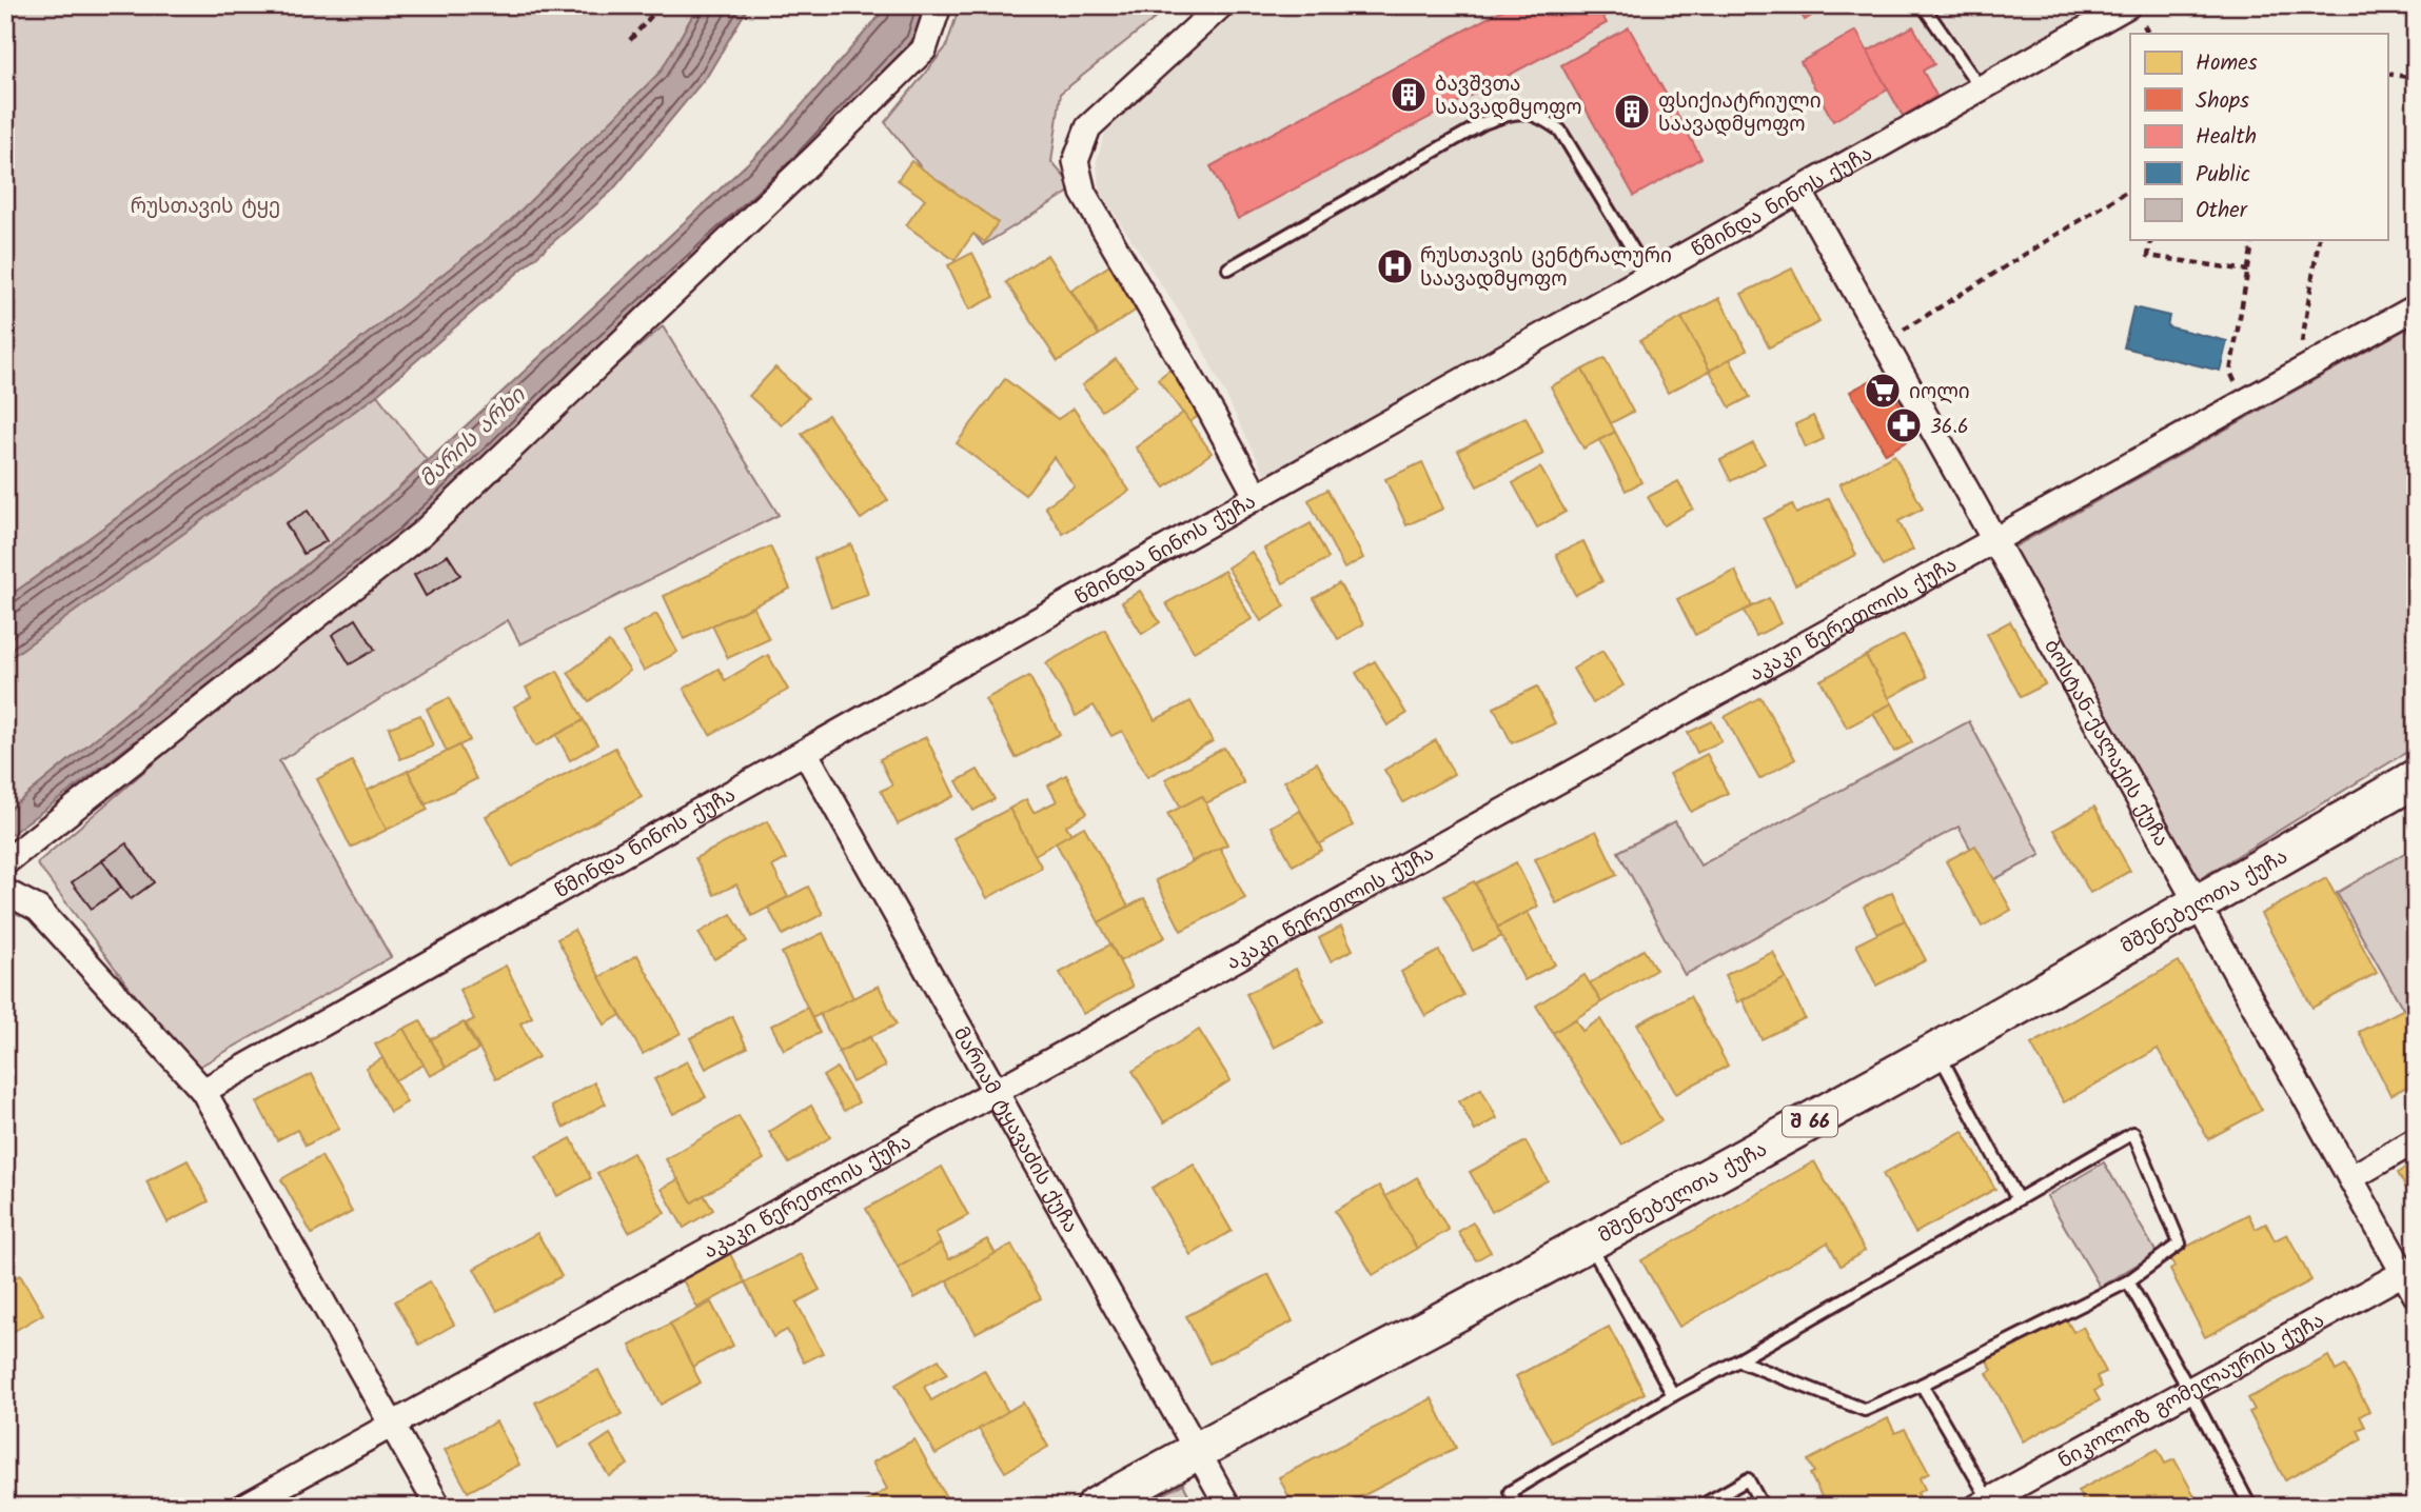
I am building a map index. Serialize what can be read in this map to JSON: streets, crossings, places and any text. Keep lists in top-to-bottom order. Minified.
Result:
{"streets":{"main road":["მშენებელთა ქუჩა","შ 66"],"street":["წმინდა ნინოს ქუჩა","აკაკი წერეთლის ქუჩა","ბოსტან-ქალაქის ქუჩა","მარიამ ტყავაძის ქუჩა","ნიკოლოზ გომელაურის ქუჩა"]},"crossings":[["წმინდა ნინოს ქუჩა","ბოსტან-ქალაქის ქუჩა"],["წმინდა ნინოს ქუჩა","მარიამ ტყავაძის ქუჩა"],["აკაკი წერეთლის ქუჩა","ბოსტან-ქალაქის ქუჩა"],["აკაკი წერეთლის ქუჩა","მარიამ ტყავაძის ქუჩა"],["ბოსტან-ქალაქის ქუჩა","მშენებელთა ქუჩა"],["ბოსტან-ქალაქის ქუჩა","ნიკოლოზ გომელაურის ქუჩა"],["მშენებელთა ქუჩა","მარიამ ტყავაძის ქუჩა"]],"water":["მარის არხი"],"parks":["რუსთავის ტყე"],"places":{"building":["ბავშვთა საავადმყოფო","ფსიქიატრიული საავადმყოფო"],"hospital":["რუსთავის ცენტრალური საავადმყოფო"],"supermarket":["იოლი"],"pharmacy":["36.6"]},"legend":["Homes","Shops","Health","Public","Other"]}
